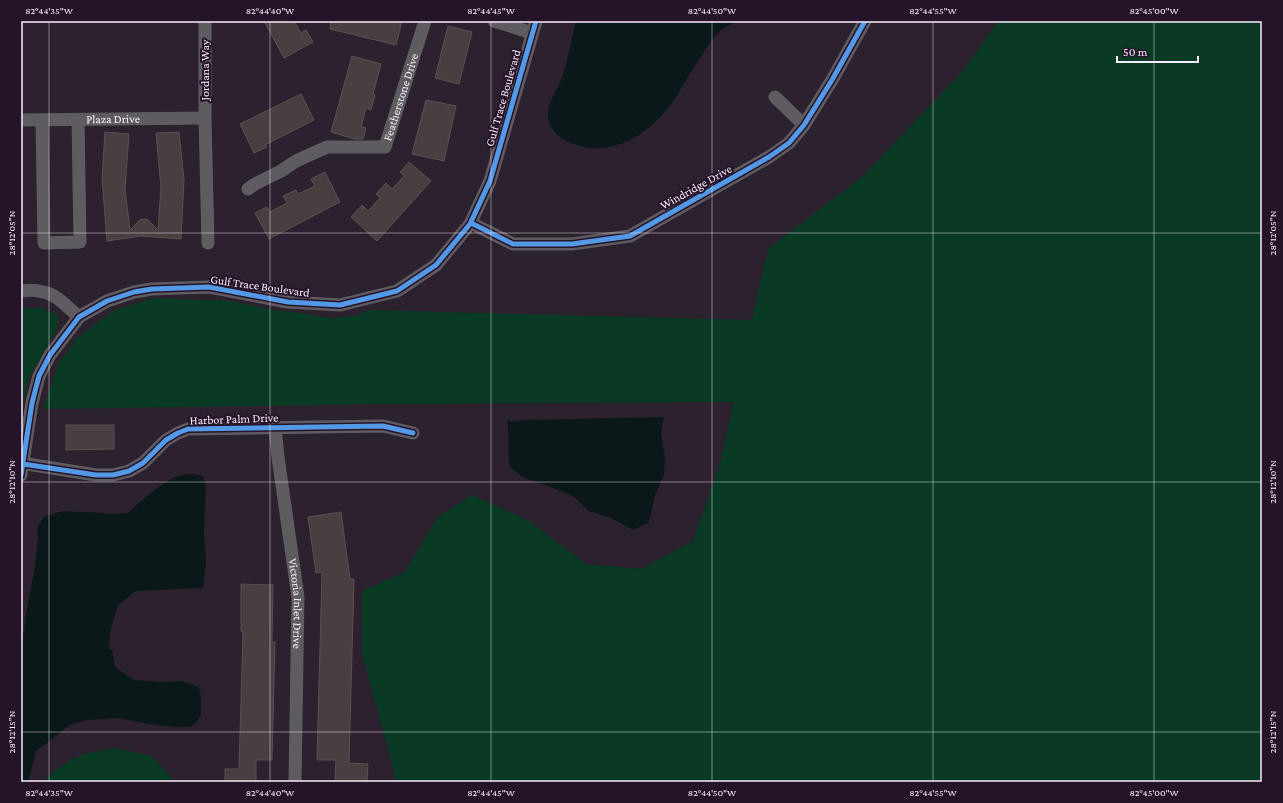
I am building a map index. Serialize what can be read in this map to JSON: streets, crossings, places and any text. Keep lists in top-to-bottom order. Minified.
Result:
{"streets":{"street":["Jordana Way","Featherstone Drive","Gulf Trace Boulevard","Plaza Drive","Windridge Drive","Harbor Palm Drive","Victoria Inlet Drive"]},"crossings":[["Jordana Way","Plaza Drive"],["Gulf Trace Boulevard","Windridge Drive"],["Gulf Trace Boulevard","Harbor Palm Drive"],["Harbor Palm Drive","Victoria Inlet Drive"]],"scale_bar":"50 m","coordinates":["82°44'35\"W","82°44'40\"W","82°44'45\"W","82°44'50\"W","82°44'55\"W","82°45'00\"W","28°12'05\"N","28°12'10\"N","28°12'15\"N"]}
